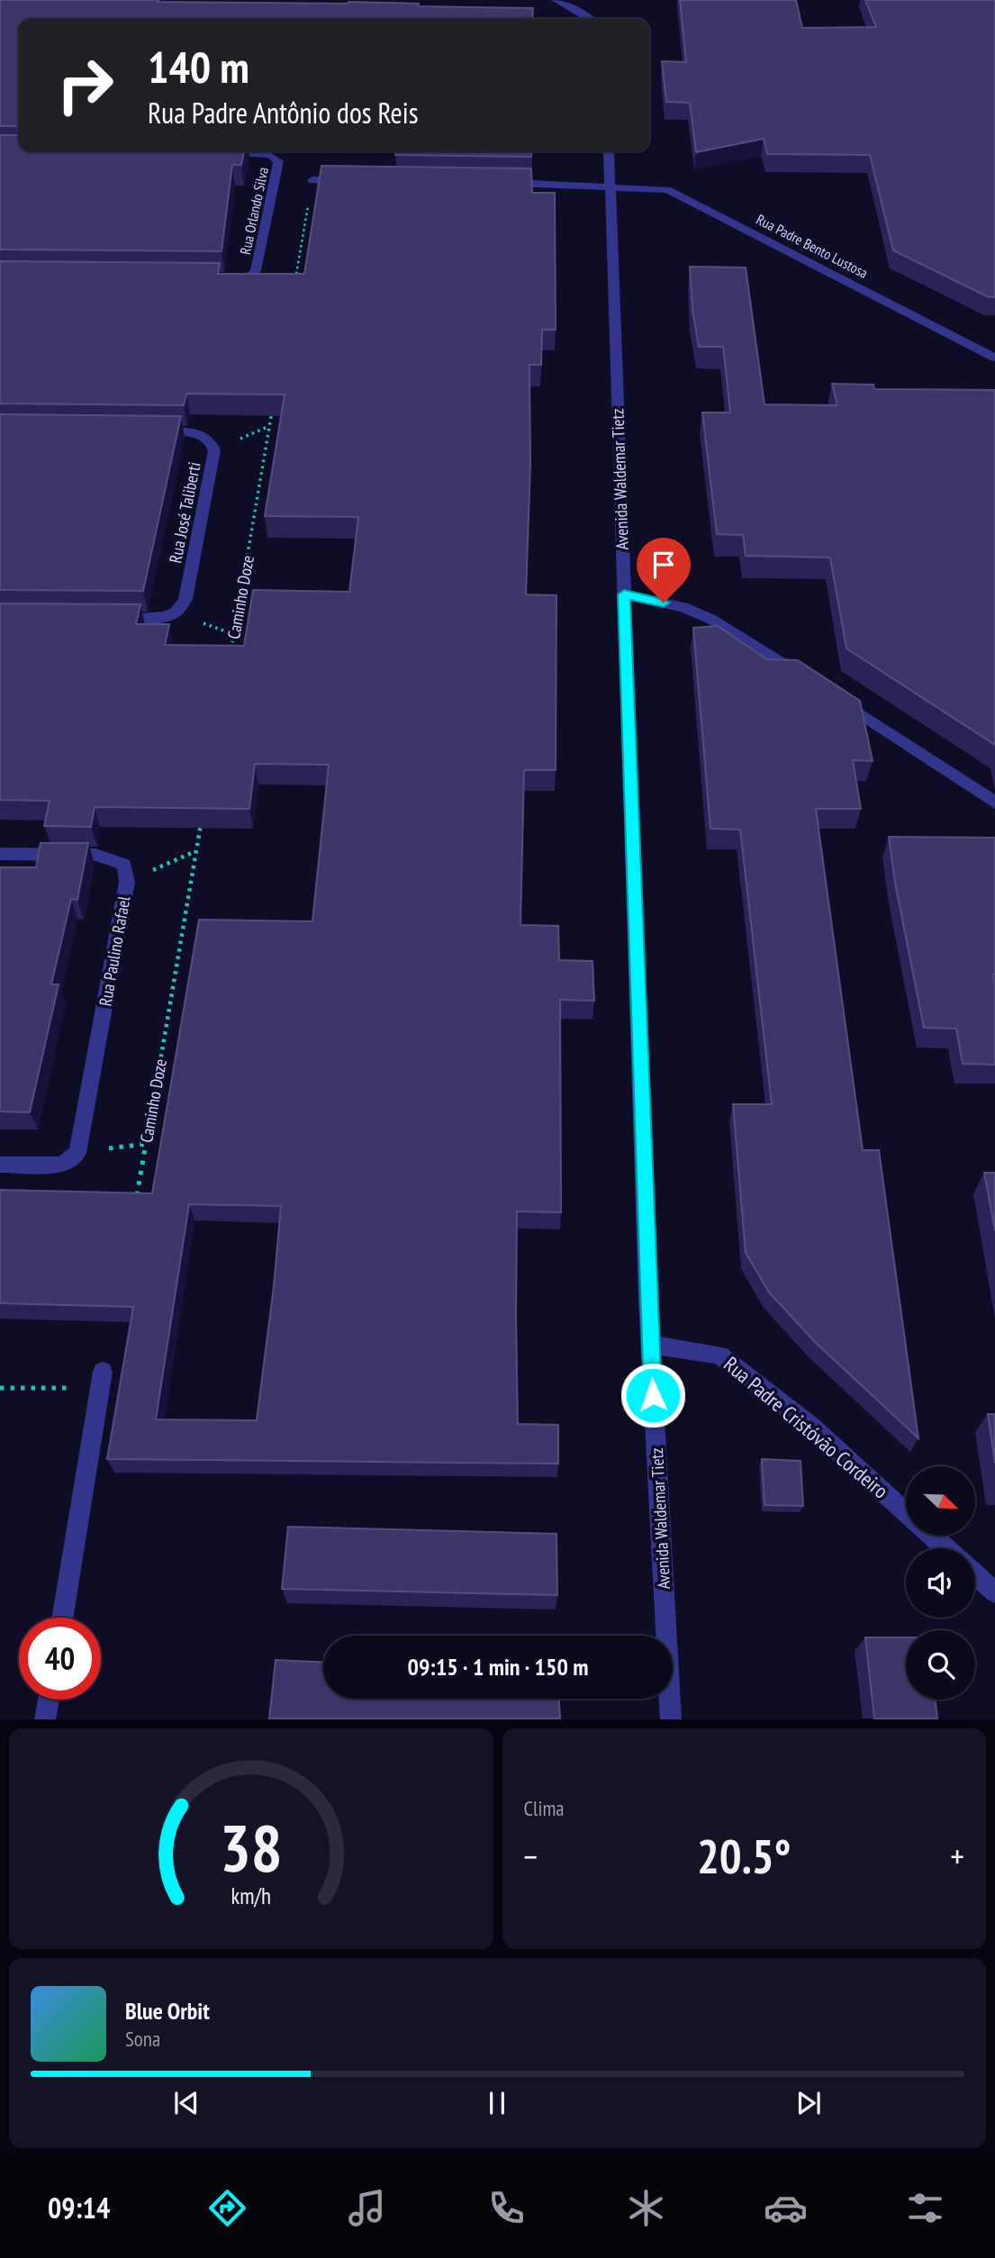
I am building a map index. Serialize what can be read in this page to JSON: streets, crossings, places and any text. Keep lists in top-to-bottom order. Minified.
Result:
{"streets":{"street":["Rua Orlando Silva","Rua Padre Bento Lustosa","Avenida Waldemar Tietz","Rua José Taliberti","Rua Paulino Rafael","Rua Padre Cristóvão Cordeiro"],"path":["Caminho Doze"]},"crossings":[["Rua Padre Bento Lustosa","Avenida Waldemar Tietz"],["Avenida Waldemar Tietz","Rua Padre Cristóvão Cordeiro"]],"north":"bottom right","page":{"turn":["140 m","Rua Padre Antônio dos Reis"],"limit":"40","trip":"09:15 · 1 min · 150 m","tile":"Clima","heat":["−","20.5°","+"],"song":["Blue Orbit","Sona"],"tabs":"09:14","gauge":["38","km/h"]}}
